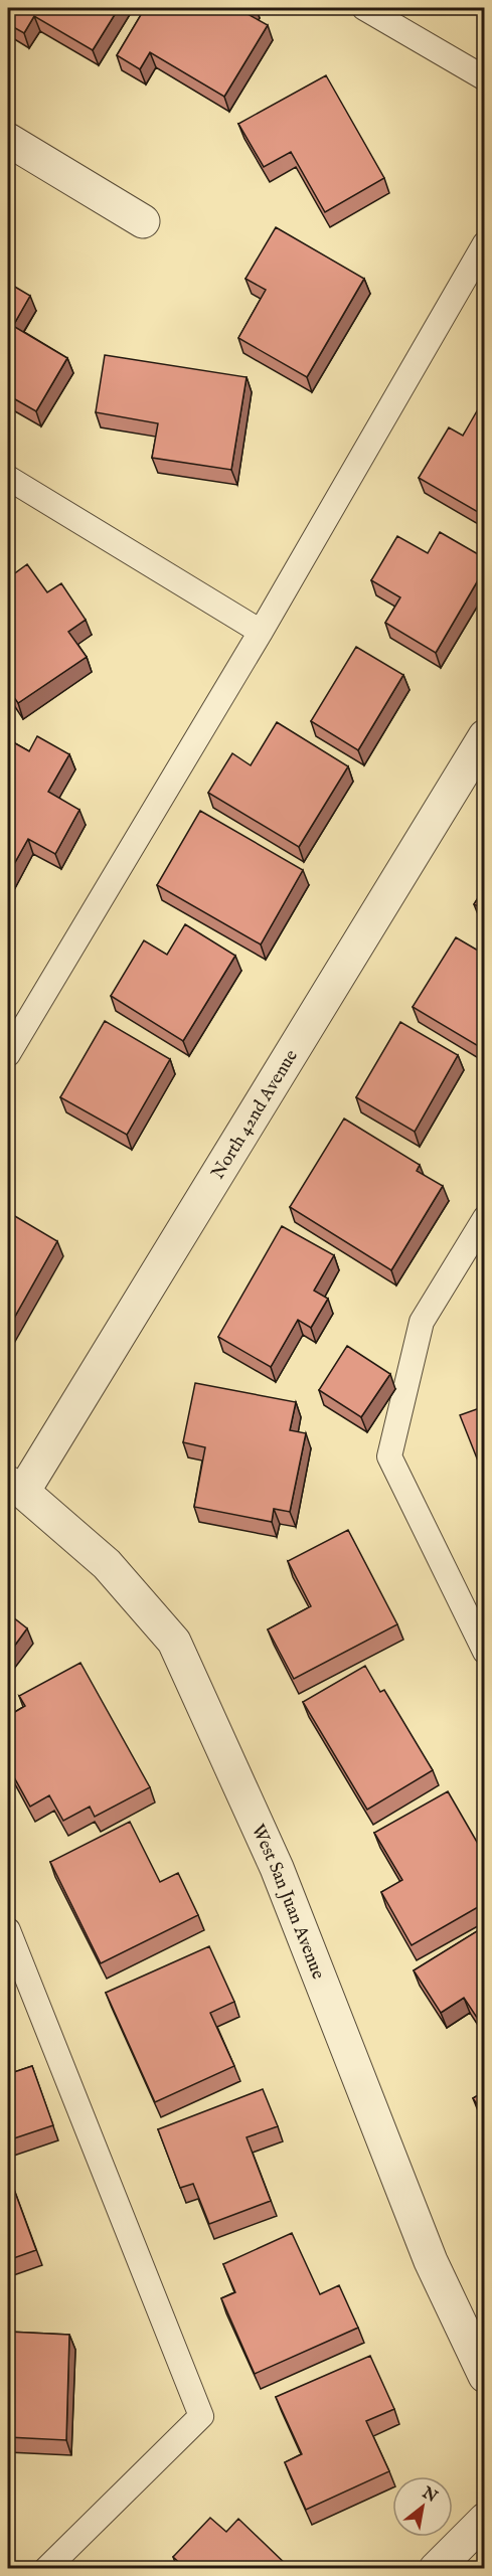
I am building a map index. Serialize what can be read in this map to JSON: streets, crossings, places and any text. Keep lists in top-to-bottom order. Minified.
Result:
{"streets":{"street":["North 42nd Avenue","West San Juan Avenue"]},"crossings":[["North 42nd Avenue","West San Juan Avenue"]],"north":"top right"}
